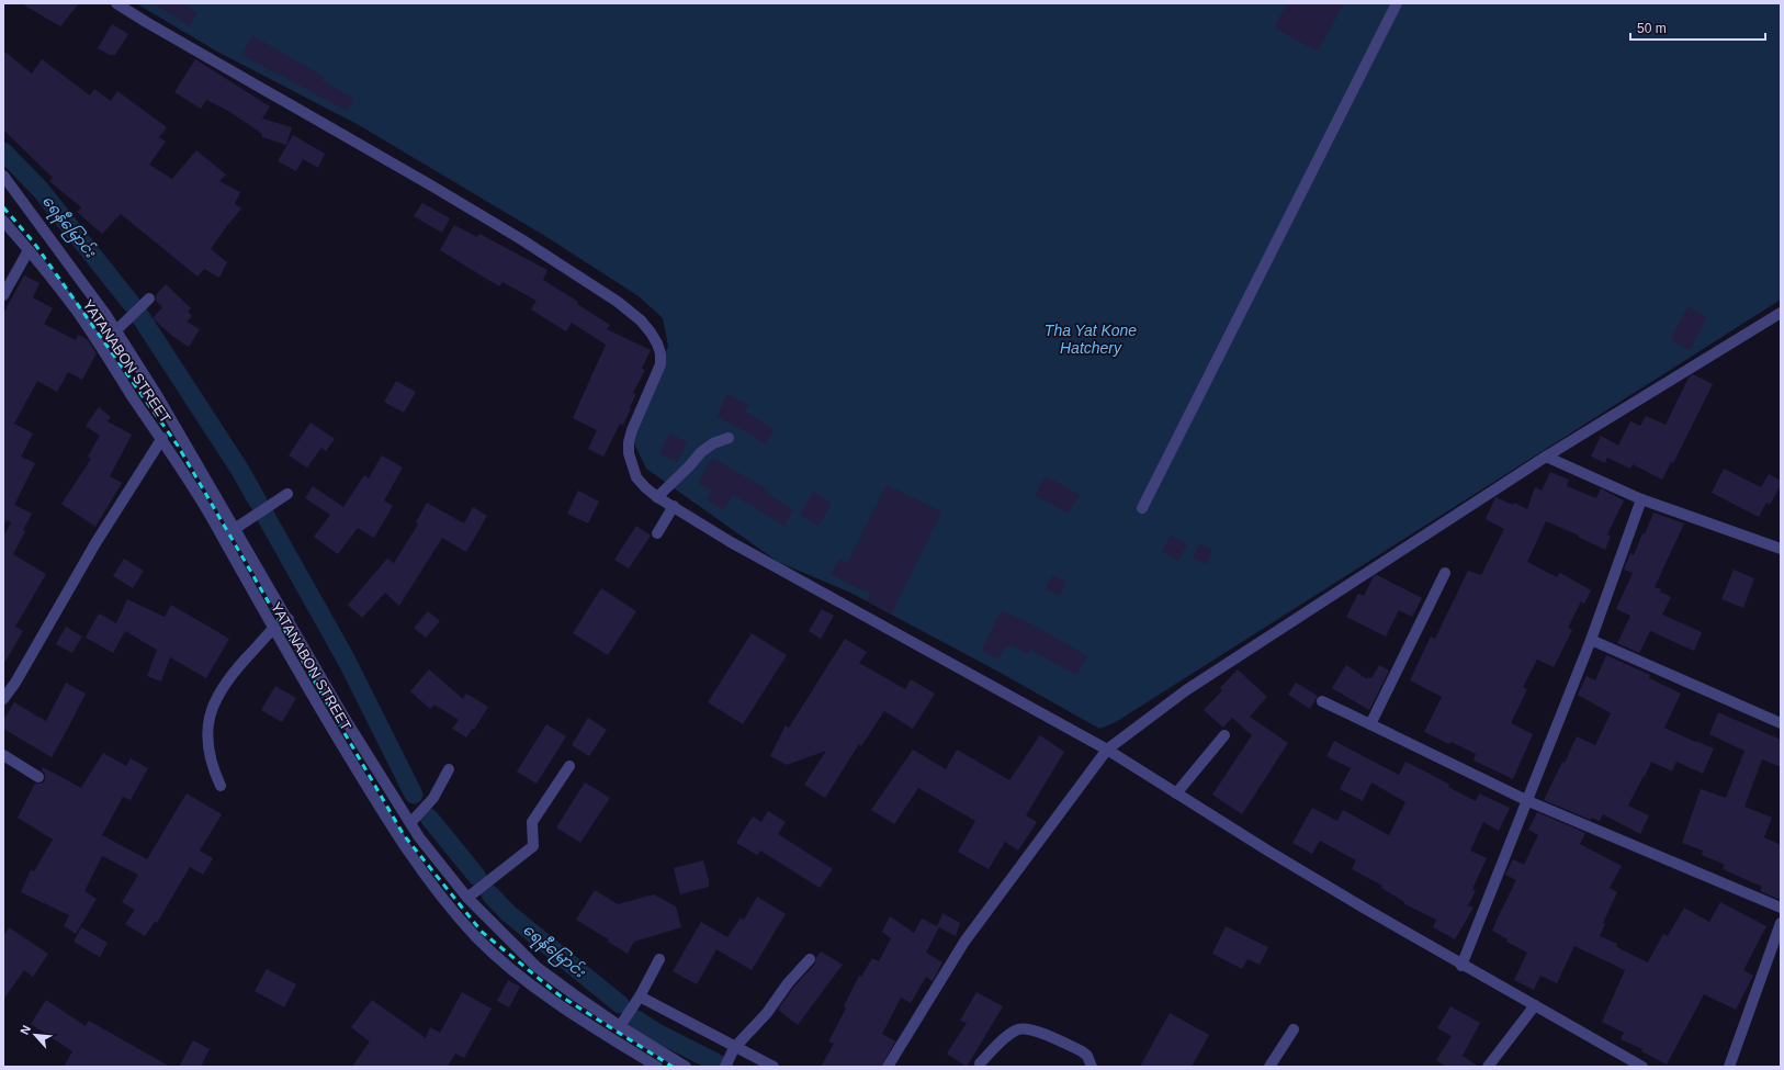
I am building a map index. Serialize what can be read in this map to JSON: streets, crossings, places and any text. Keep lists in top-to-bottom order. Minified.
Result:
{"streets":{"street":["YATANABON STREET"]},"water":["ရေနီမြောင်း","Tha Yat Kone Hatchery"],"scale_bar":"50 m","north":"top left"}
